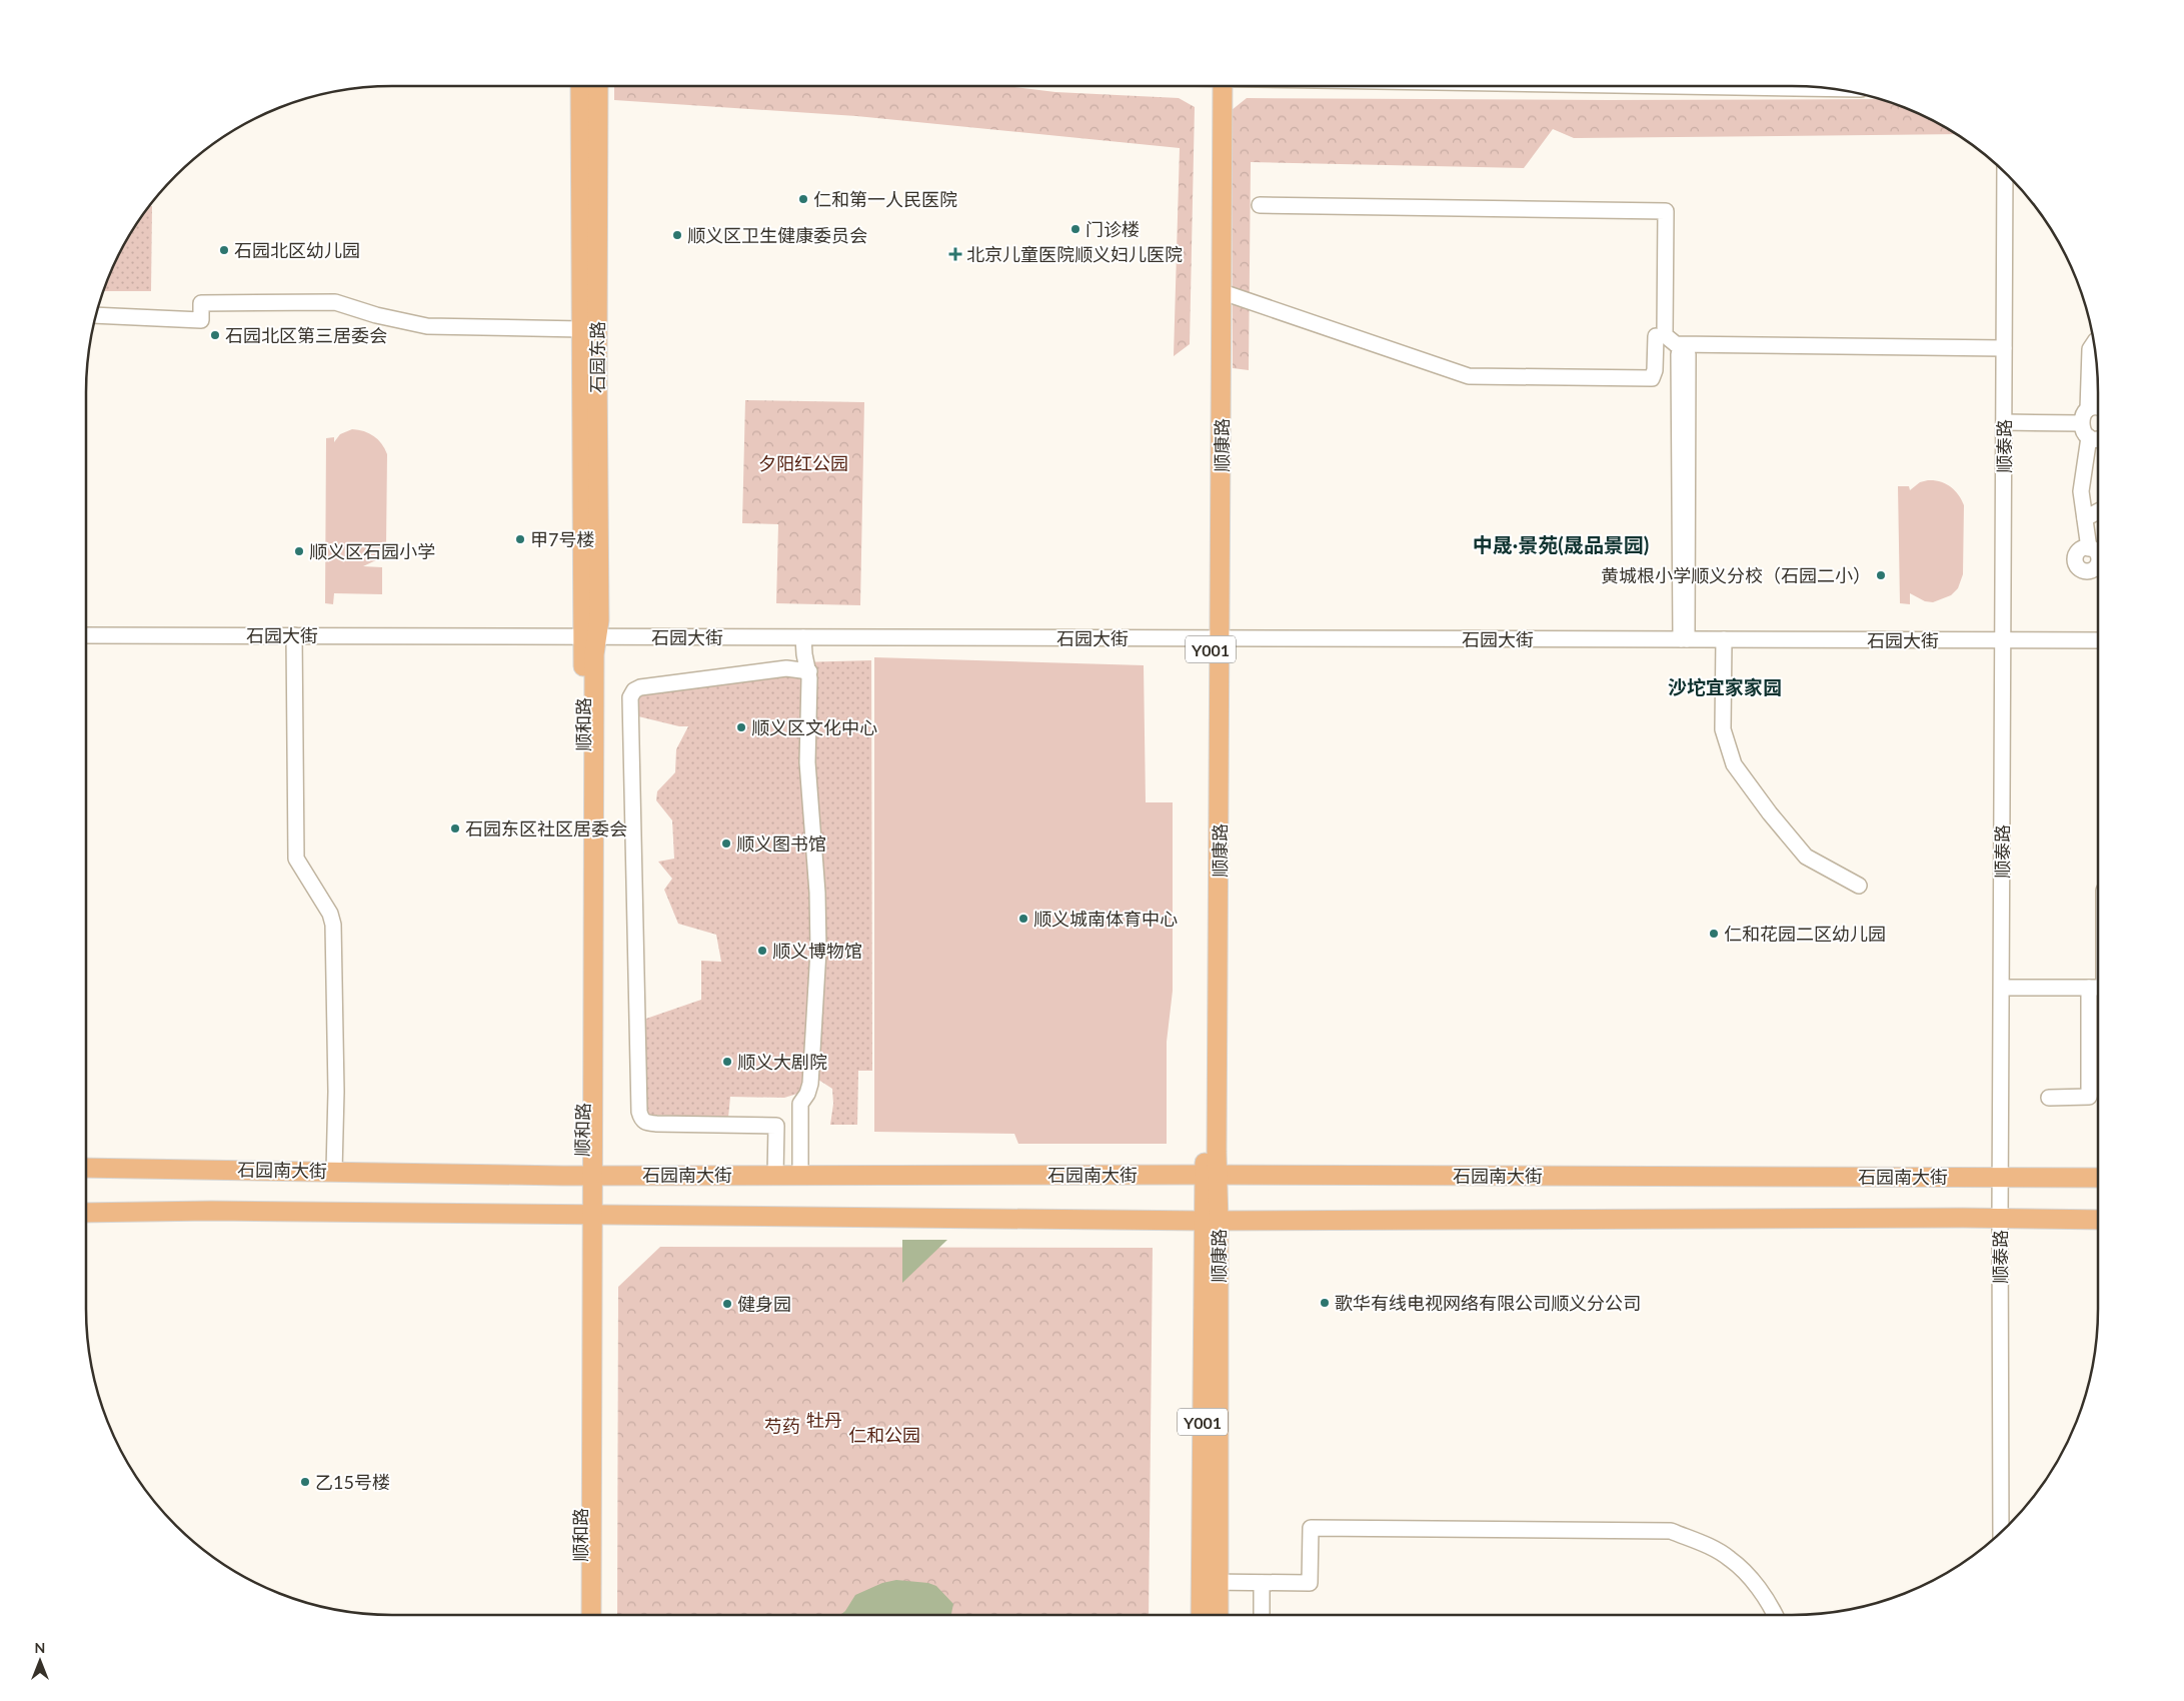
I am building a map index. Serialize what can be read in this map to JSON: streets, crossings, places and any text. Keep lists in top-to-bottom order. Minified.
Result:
{"streets":{"main road":["石园东路","顺康路","Y001","顺和路","石园南大街"],"street":["顺泰路","石园大街"]},"crossings":[["石园东路","石园大街"],["石园东路","顺和路"],["顺康路","石园大街"],["顺康路","石园南大街"],["顺泰路","石园大街"],["顺泰路","石园南大街"],["石园大街","顺和路"],["顺和路","石园南大街"]],"districts":["中晟·景苑(晟品景园)","沙坨宜家家园"],"parks":["夕阳红公园","牡丹","芍药","仁和公园"],"places":{"other":["仁和第一人民医院","门诊楼","顺义区卫生健康委员会","石园北区幼儿园","石园北区第三居委会","甲7号楼","顺义区石园小学","黄城根小学顺义分校（石园二小）","顺义区文化中心","石园东区社区居委会","顺义图书馆","顺义城南体育中心","仁和花园二区幼儿园","顺义博物馆","顺义大剧院","歌华有线电视网络有限公司顺义分公司","健身园","乙15号楼"],"health":["北京儿童医院顺义妇儿医院"]},"north":"top"}
